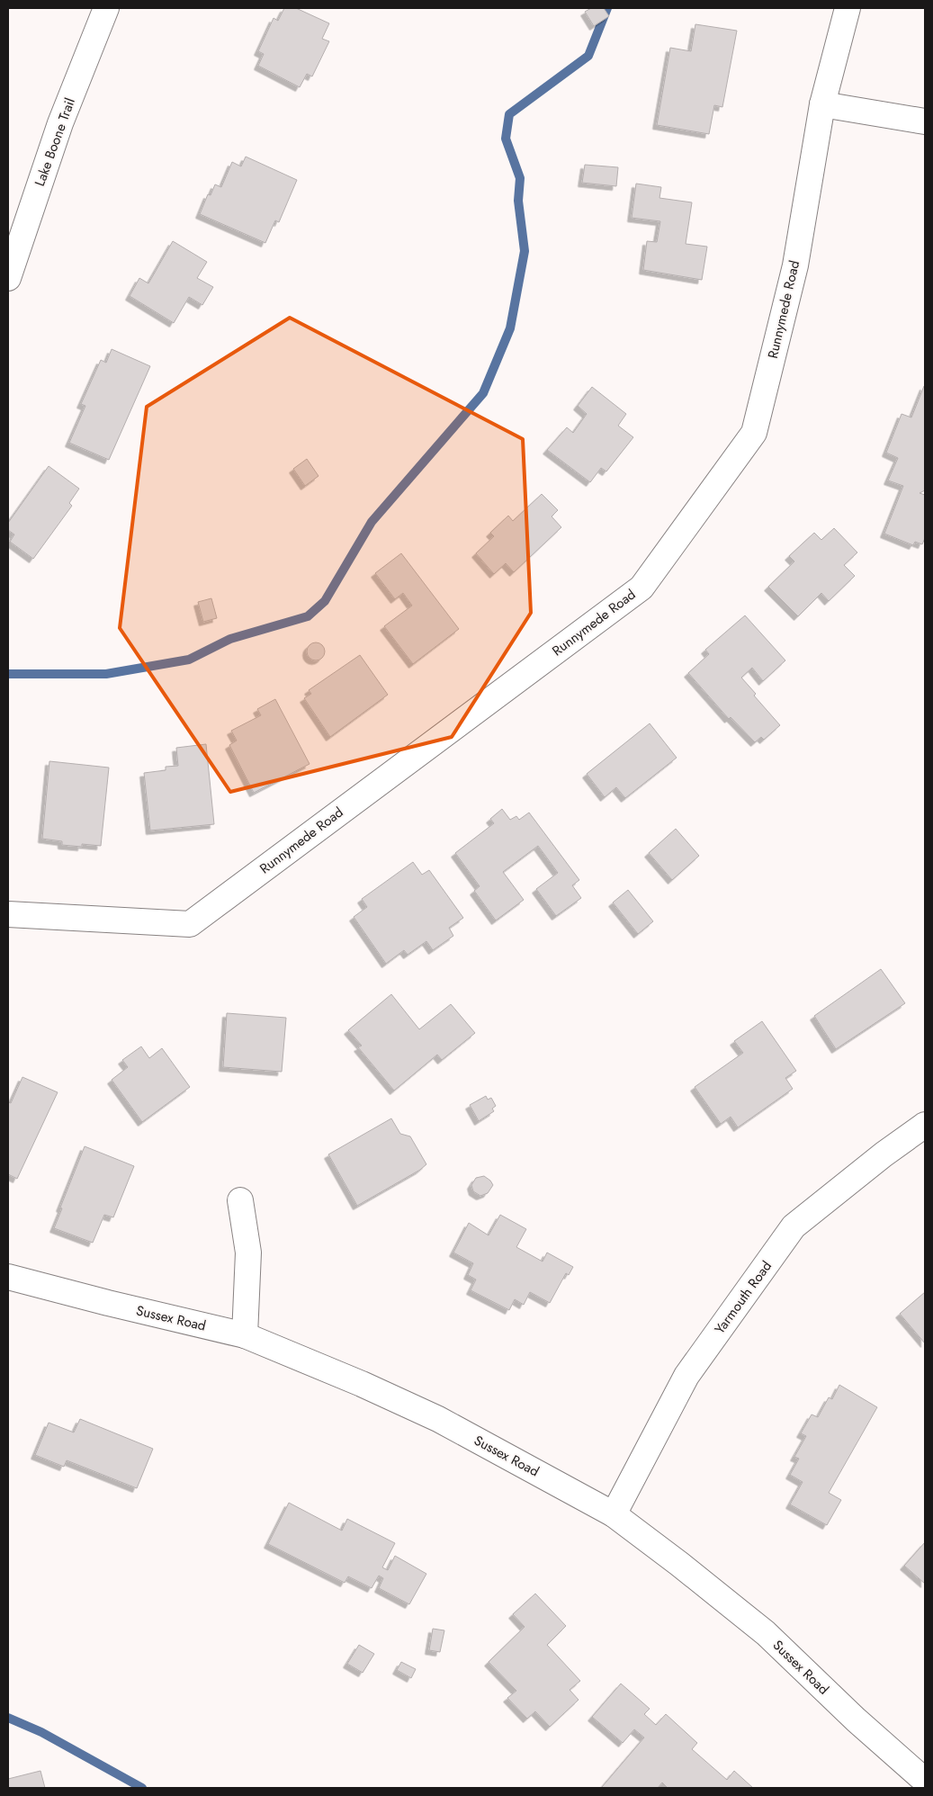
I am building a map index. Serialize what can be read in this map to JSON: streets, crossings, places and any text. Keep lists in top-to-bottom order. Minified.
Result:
{"streets":{"street":["Lake Boone Trail","Runnymede Road","Yarmouth Road","Sussex Road"]},"crossings":[["Yarmouth Road","Sussex Road"]]}
